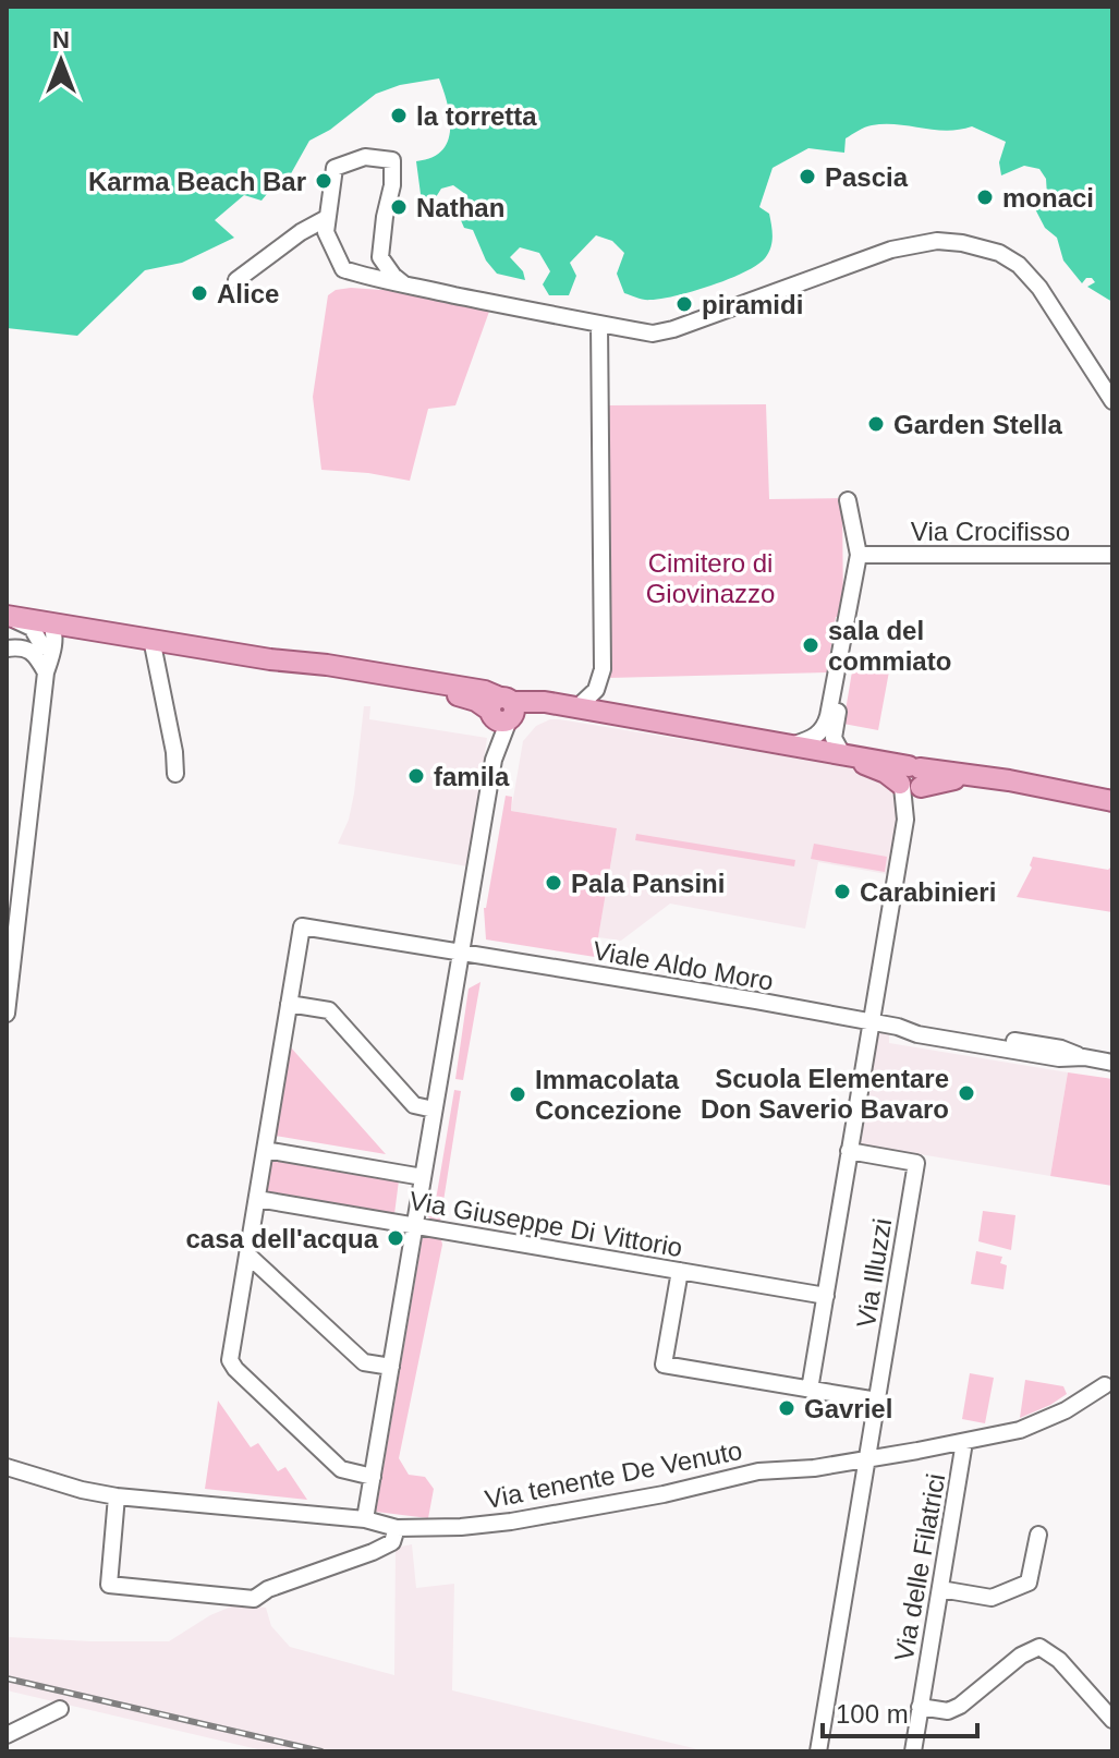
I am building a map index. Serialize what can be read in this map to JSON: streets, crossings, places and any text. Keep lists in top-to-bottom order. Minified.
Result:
{"streets":{"street":["Via Crocifisso","Viale Aldo Moro","Via Giuseppe Di Vittorio","Via Illuzzi","Via tenente De Venuto","Via delle Filatrici"]},"crossings":[["Via Illuzzi","Via tenente De Venuto"],["Via tenente De Venuto","Via delle Filatrici"]],"parks":["Cimitero di Giovinazzo"],"places":["la torretta","Pascia","Karma Beach Bar","monaci","Nathan","Alice","piramidi","Garden Stella","sala del commiato","famila","Pala Pansini","Carabinieri","Scuola Elementare Don Saverio Bavaro","Immacolata Concezione","casa dell'acqua","Gavriel"],"scale_bar":"100 m","north":"top"}
